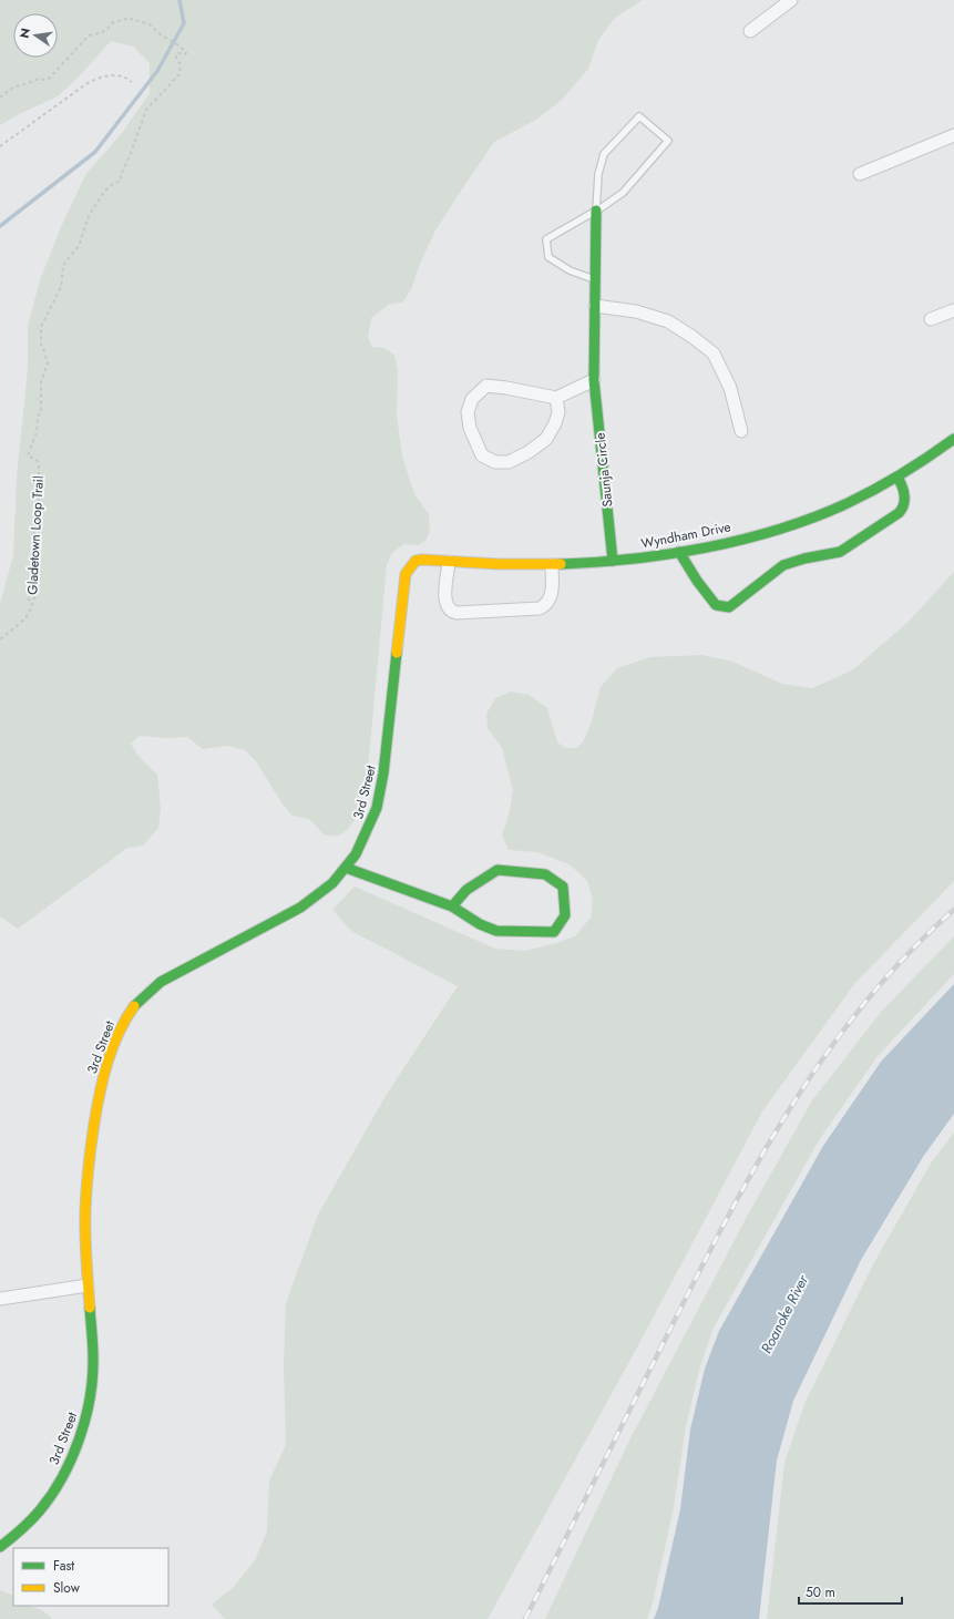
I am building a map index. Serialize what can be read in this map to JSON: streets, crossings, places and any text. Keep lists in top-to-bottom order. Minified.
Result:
{"streets":{"street":["Saunja Circle","Wyndham Drive","3rd Street"],"path":["Gladetown Loop Trail"]},"crossings":[["Saunja Circle","Wyndham Drive"],["Wyndham Drive","3rd Street"]],"water":["Roanoke River"],"legend":["Fast","Slow"],"scale_bar":"50 m","north":"left"}
